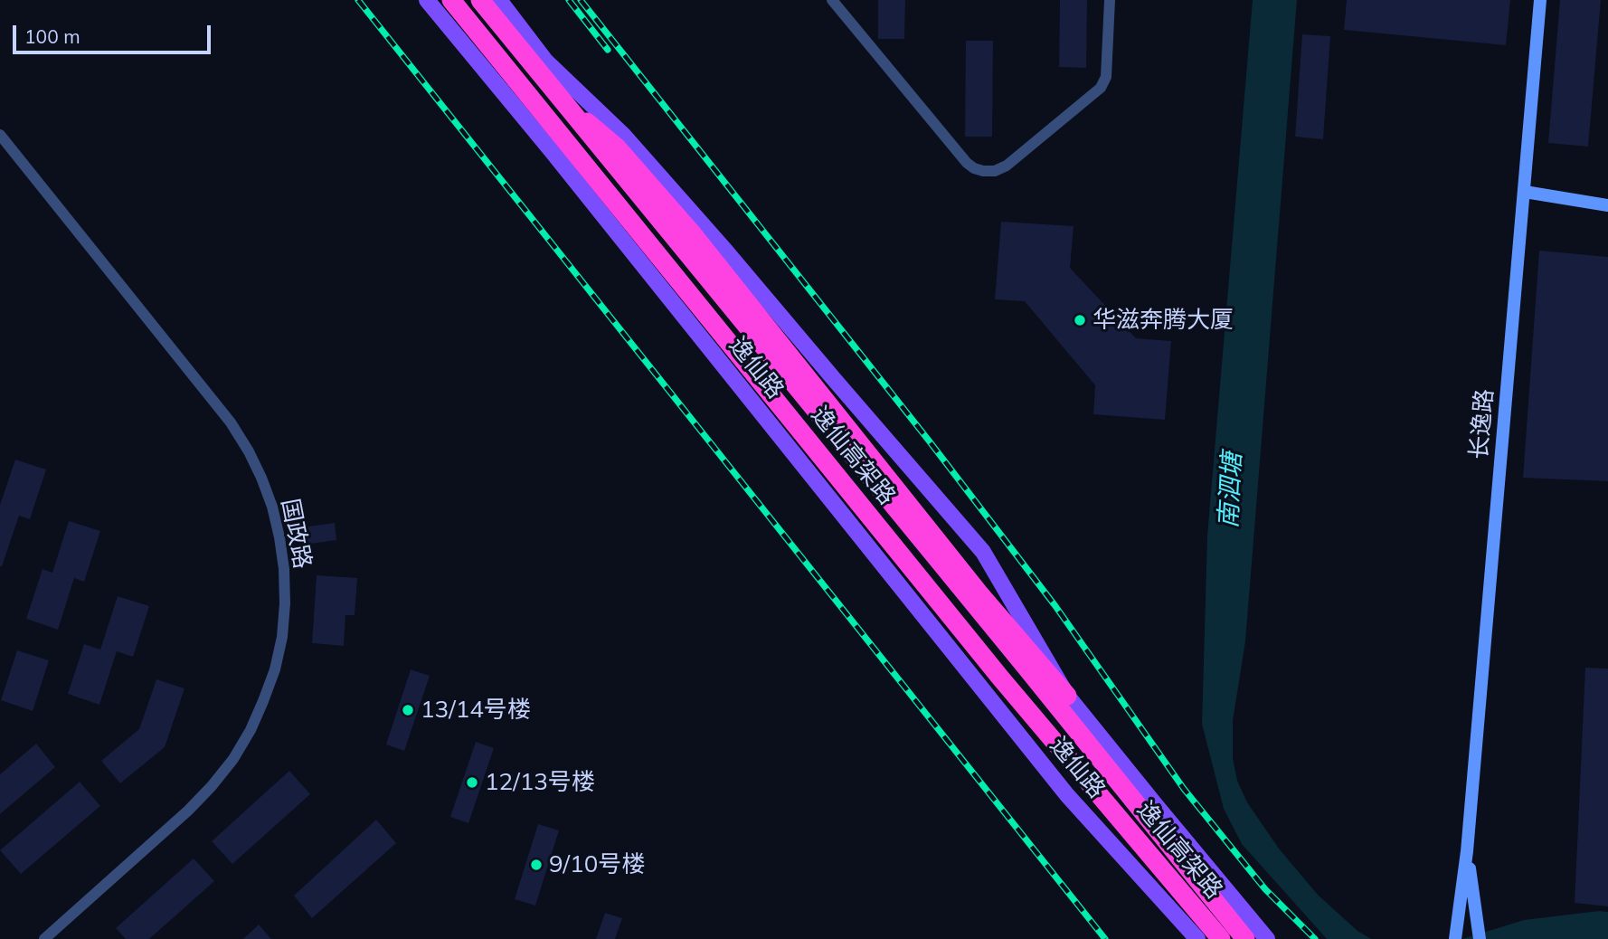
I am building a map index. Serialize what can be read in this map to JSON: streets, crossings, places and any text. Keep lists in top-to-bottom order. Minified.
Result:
{"streets":{"highway":["逸仙高架路"],"main road":["逸仙路"],"street":["长逸路","国政路"]},"crossings":[["逸仙路","逸仙高架路"]],"water":["南泗塘"],"places":["华滋奔腾大厦","13/14号楼","12/13号楼","9/10号楼"],"scale_bar":"100 m"}
